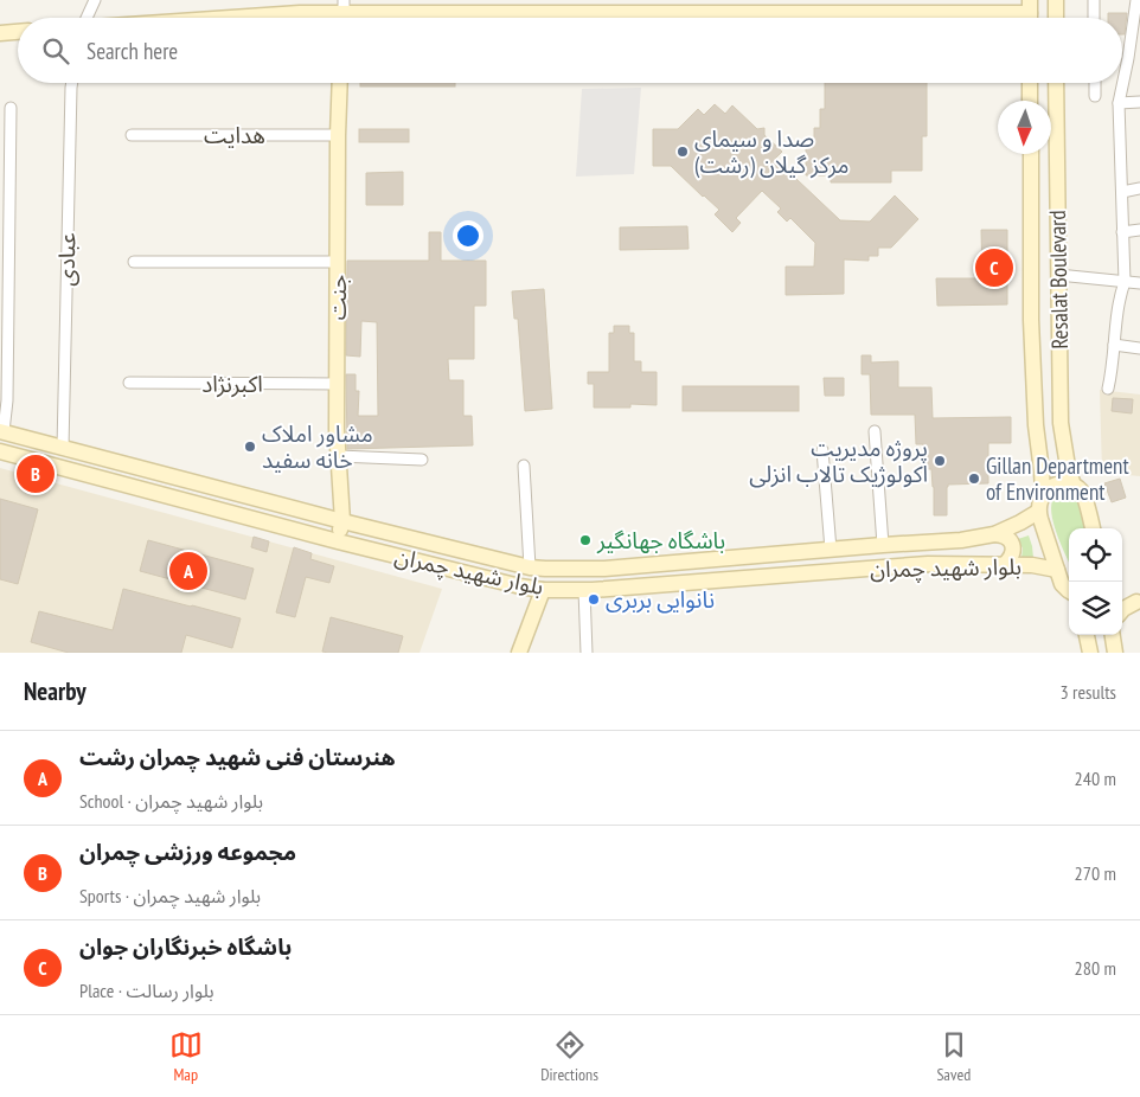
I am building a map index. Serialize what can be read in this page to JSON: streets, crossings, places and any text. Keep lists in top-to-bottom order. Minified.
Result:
{"streets":{"main road":["Resalat Boulevard","جنت","بلوار شهید چمران"],"street":["هدایت","عبادی","اکبرنژاد"]},"crossings":[["هدایت","جنت"],["عبادی","بلوار شهید چمران"],["جنت","اکبرنژاد"],["جنت","بلوار شهید چمران"]],"places":["صدا و سیمای مرکز گیلان (رشت)","مشاور املاک خانه سفید","پروژه مدیریت اکولوژیک تالاب انزلی","Gillan Department of Environment","باشگاه جهانگیر","نانوایی بربری"],"north":"bottom","page":{"search":"Search here","pins":["C","B","A"],"heading":["Nearby","3 results"],"list":[{"mark":"A","name":"هنرستان فنی شهید چمران رشت","note":"School · بلوار شهید چمران","value":"240 m"},{"mark":"B","name":"مجموعه ورزشی چمران","note":"Sports · بلوار شهید چمران","value":"270 m"},{"mark":"C","name":"باشگاه خبرنگاران جوان","note":"Place · بلوار رسالت","value":"280 m"}],"nav":["Map","Directions","Saved"]}}
